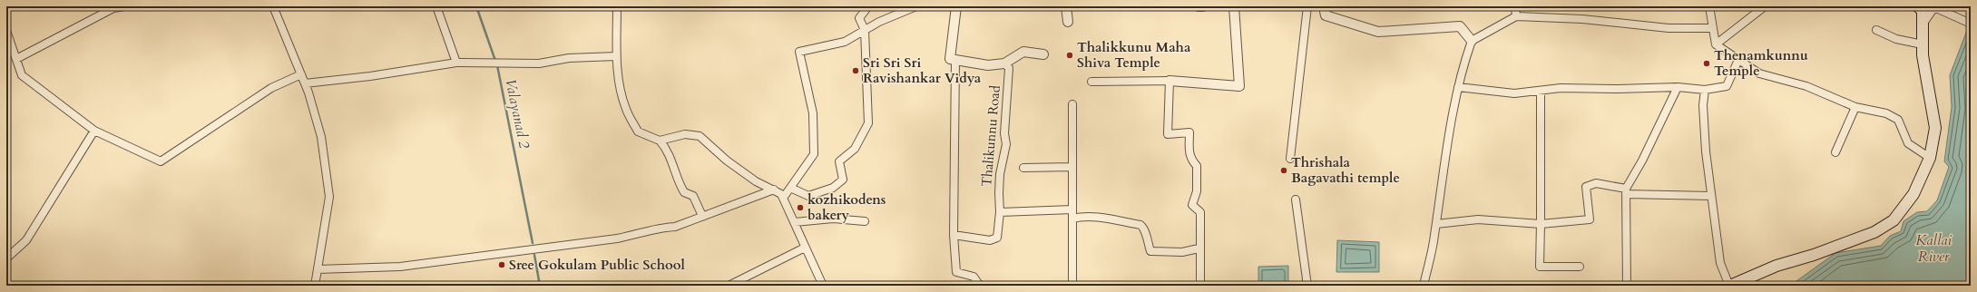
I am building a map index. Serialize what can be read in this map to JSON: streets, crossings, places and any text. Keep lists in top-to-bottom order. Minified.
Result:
{"streets":{"street":["Thalikunnu Road"]},"water":["Valayanad 2","Kallai River"],"places":["Thalikkunu Maha Shiva Temple","Thenamkunnu Temple","Sri Sri Sri Ravishankar Vidya","Thrishala Bagavathi temple","kozhikodens bakery","Sree Gokulam Public School"]}
